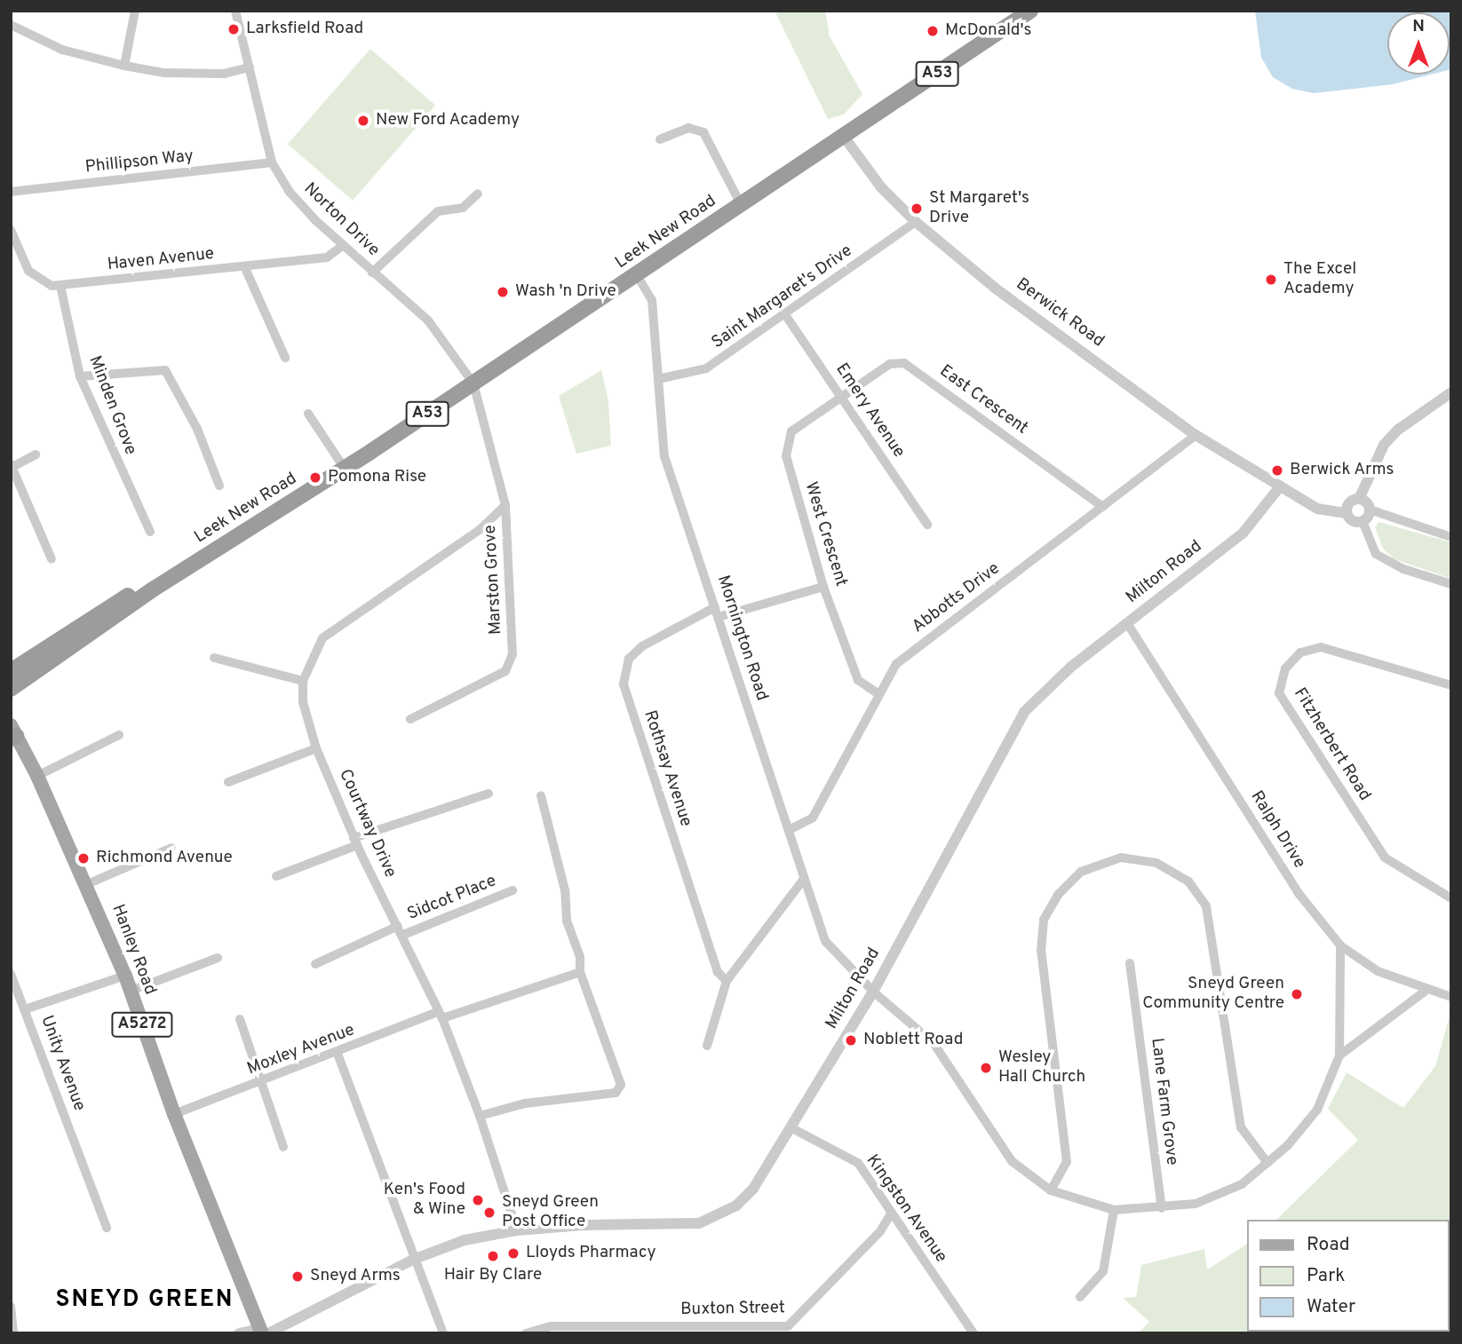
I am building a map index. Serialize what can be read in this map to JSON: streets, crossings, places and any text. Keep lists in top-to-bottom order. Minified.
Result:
{"streets":{"highway":["A53","Leek New Road"],"main road":["Hanley Road","A5272"],"street":["Phillipson Way","Norton Drive","Haven Avenue","Saint Margaret's Drive","Berwick Road","East Crescent","Minden Grove","Emery Avenue","West Crescent","Milton Road","Marston Grove","Abbotts Drive","Mornington Road","Fitzherbert Road","Rothsay Avenue","Courtway Drive","Ralph Drive","Sidcot Place","Moxley Avenue","Unity Avenue","Lane Farm Grove","Kingston Avenue","Buxton Street"]},"crossings":[["Phillipson Way","Norton Drive"],["Norton Drive","Leek New Road"],["Norton Drive","Haven Avenue"],["Norton Drive","Marston Grove"],["Leek New Road","Berwick Road"],["Leek New Road","Marston Grove"],["Leek New Road","Mornington Road"],["Haven Avenue","Minden Grove"],["Saint Margaret's Drive","Berwick Road"],["Saint Margaret's Drive","Emery Avenue"],["Saint Margaret's Drive","Mornington Road"],["Berwick Road","Milton Road"],["Berwick Road","Abbotts Drive"],["East Crescent","Emery Avenue"],["East Crescent","West Crescent"],["East Crescent","Abbotts Drive"],["Emery Avenue","West Crescent"],["West Crescent","Abbotts Drive"],["West Crescent","Rothsay Avenue"],["Milton Road","Mornington Road"],["Milton Road","Courtway Drive"],["Milton Road","Ralph Drive"],["Milton Road","Hanley Road"],["Milton Road","Kingston Avenue"],["Marston Grove","Courtway Drive"],["Abbotts Drive","Mornington Road"],["Mornington Road","Rothsay Avenue"],["Courtway Drive","Sidcot Place"],["Courtway Drive","Moxley Avenue"],["Hanley Road","Moxley Avenue"],["Hanley Road","Unity Avenue"],["Kingston Avenue","Buxton Street"]],"districts":["SNEYD GREEN"],"places":["Larksfield Road","McDonald's","New Ford Academy","St Margaret's Drive","The Excel Academy","Wash 'n Drive","Berwick Arms","Pomona Rise","Richmond Avenue","Sneyd Green Community Centre","Noblett Road","Wesley Hall Church","Ken's Food & Wine","Sneyd Green Post Office","Lloyds Pharmacy","Hair By Clare","Sneyd Arms"],"legend":["Road","Park","Water"],"north":"top"}
